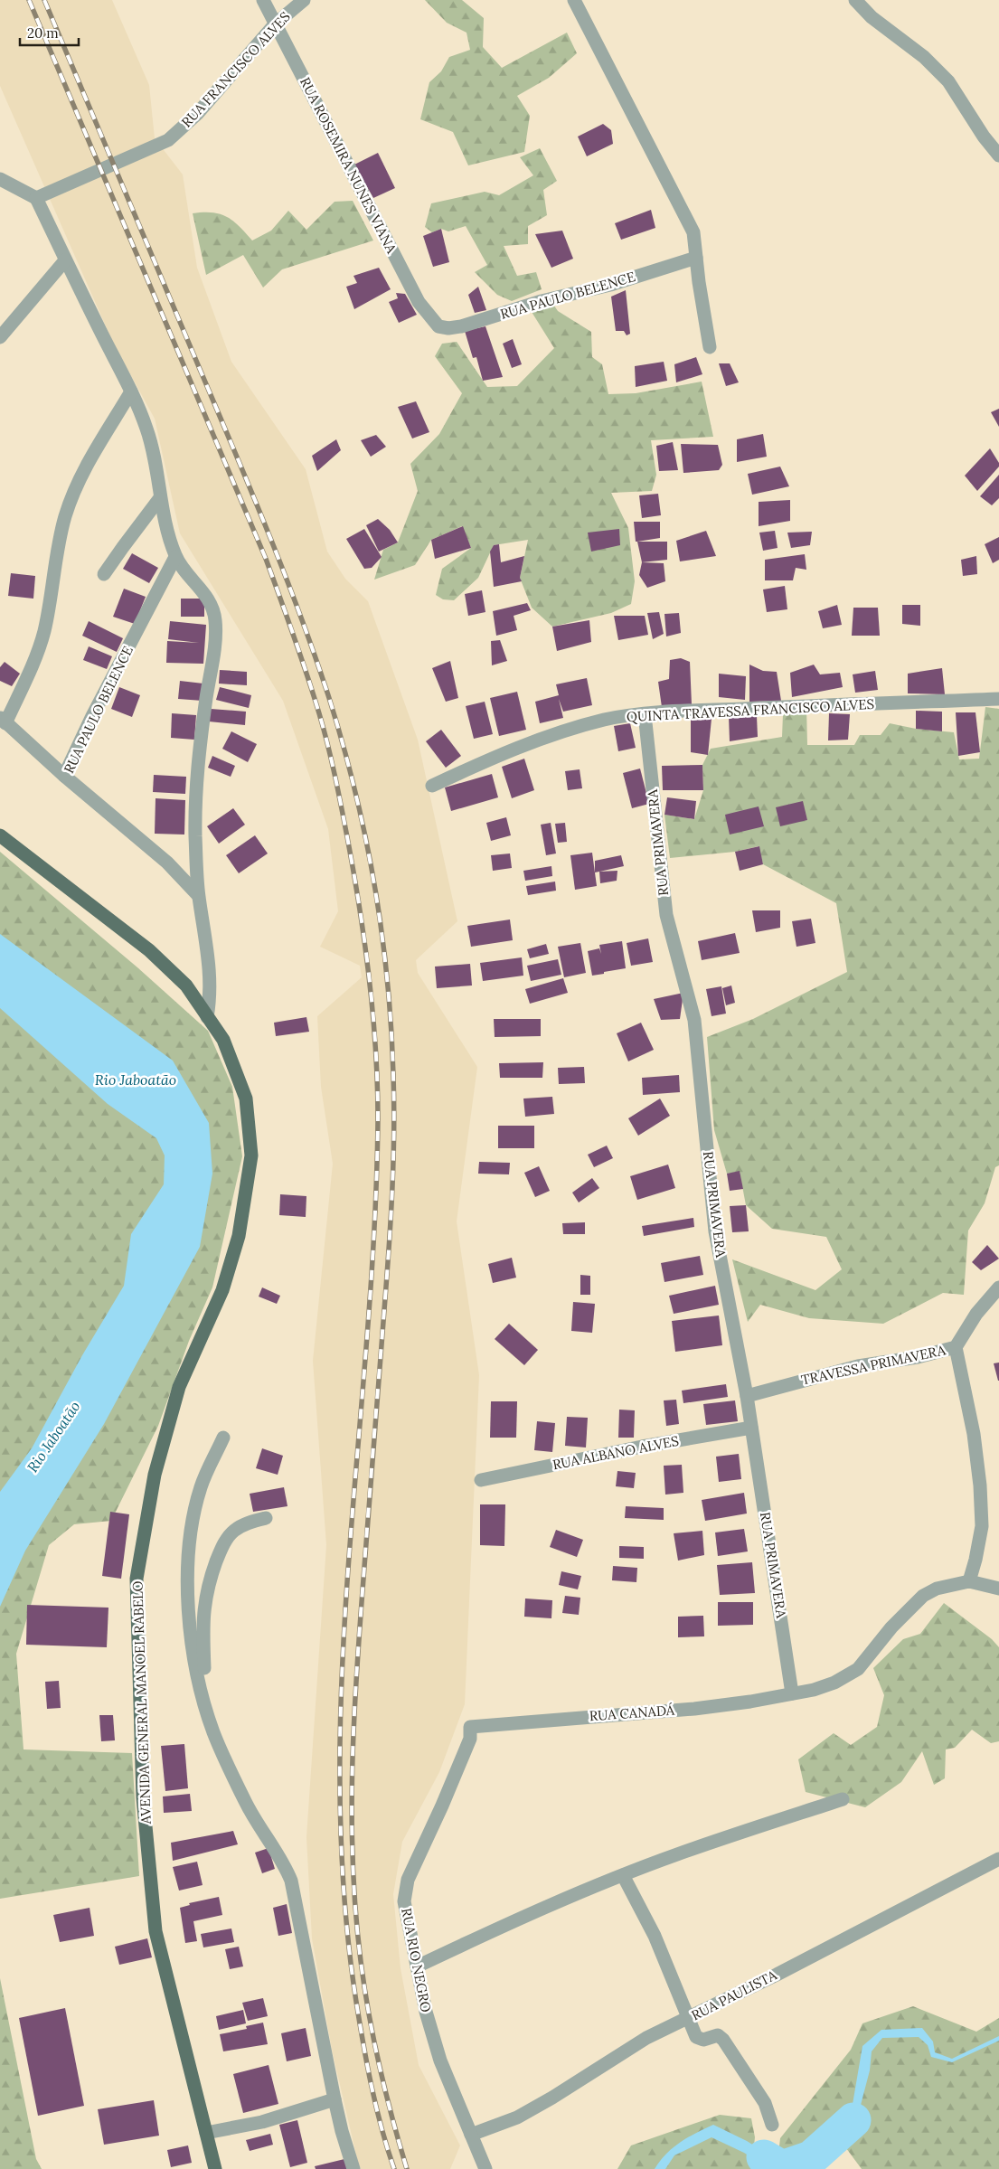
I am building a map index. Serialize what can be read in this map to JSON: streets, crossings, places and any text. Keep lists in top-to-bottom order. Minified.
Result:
{"streets":{"main road":["AVENIDA GENERAL MANOEL RABELO"],"street":["RUA FRANCISCO ALVES","RUA ROSEMIRA NUNES VIANA","RUA PAULO BELENCE","QUINTA TRAVESSA FRANCISCO ALVES","RUA PRIMAVERA","TRAVESSA PRIMAVERA","RUA ALBANO ALVES","RUA CANADÁ","RUA RIO NEGRO","RUA PAULISTA"]},"crossings":[["RUA FRANCISCO ALVES","RUA ROSEMIRA NUNES VIANA"],["RUA ROSEMIRA NUNES VIANA","RUA PAULO BELENCE"],["QUINTA TRAVESSA FRANCISCO ALVES","RUA PRIMAVERA"],["RUA PRIMAVERA","TRAVESSA PRIMAVERA"],["RUA PRIMAVERA","RUA ALBANO ALVES"],["RUA PRIMAVERA","RUA CANADÁ"],["RUA CANADÁ","RUA RIO NEGRO"],["RUA RIO NEGRO","RUA PAULISTA"]],"water":["Rio Jaboatão"],"scale_bar":"20 m"}
